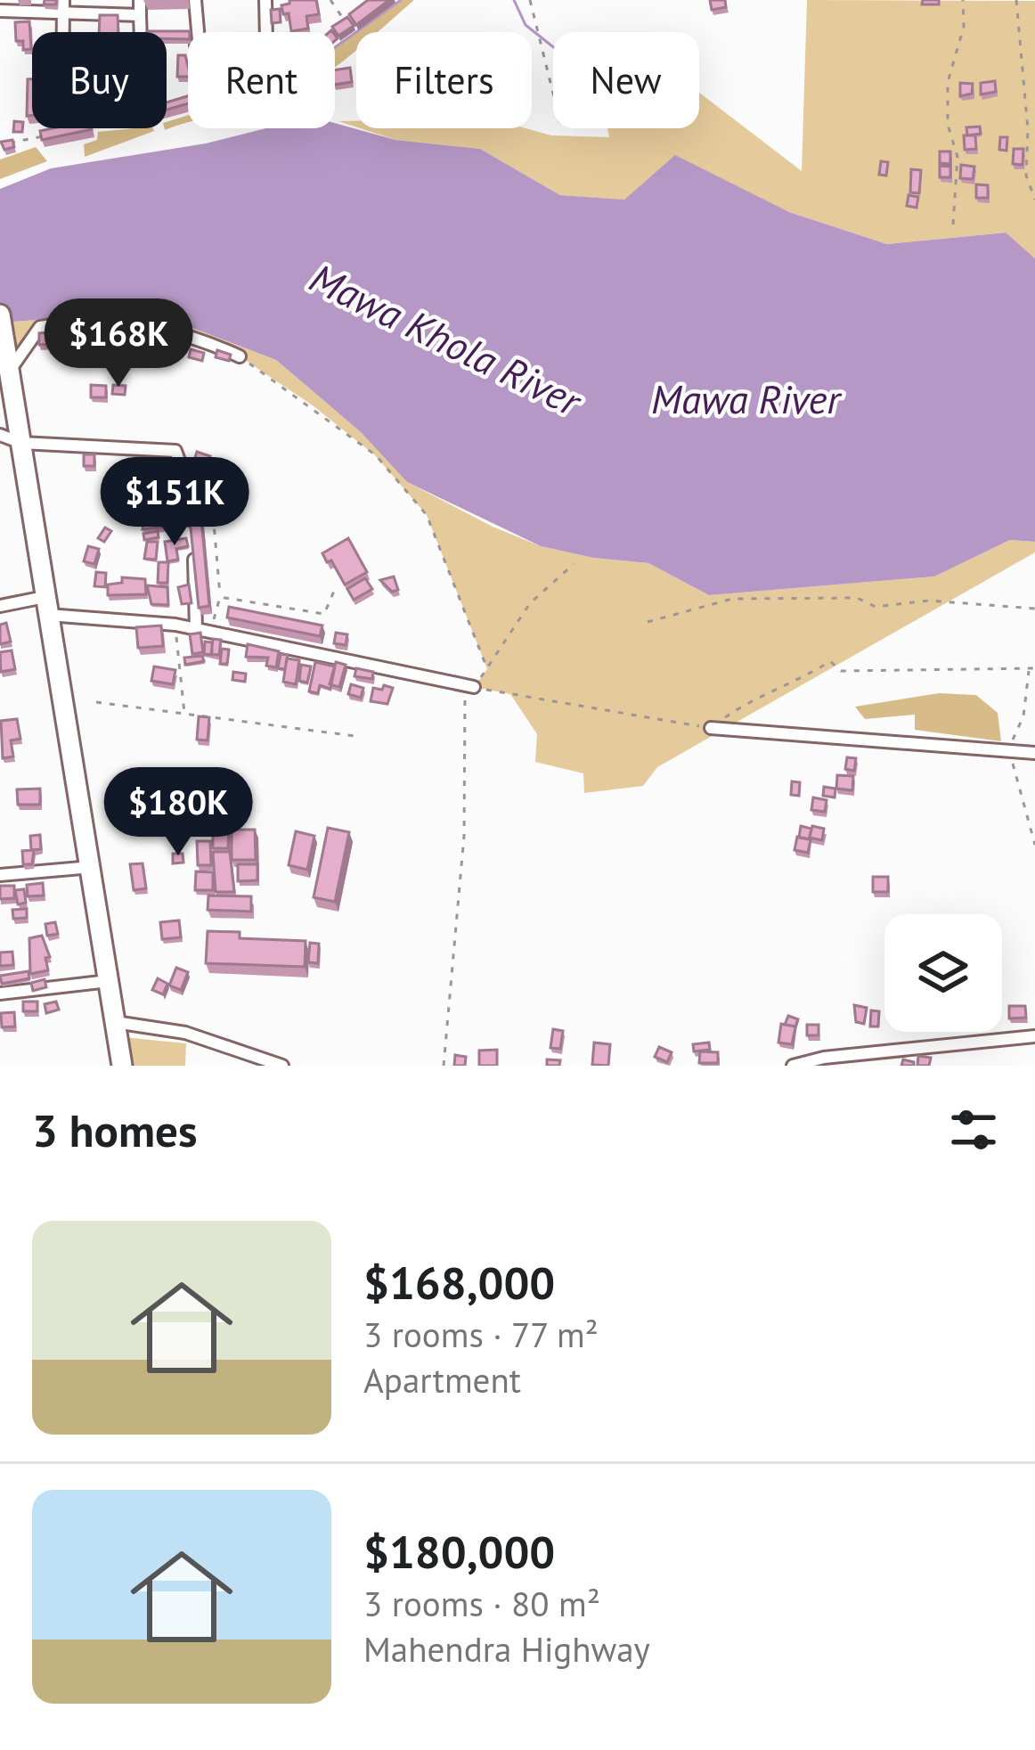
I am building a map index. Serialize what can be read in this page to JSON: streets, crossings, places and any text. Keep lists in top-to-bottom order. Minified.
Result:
{"water":["Mawa Khola River","Mawa River"],"page":{"chip":["Buy","Rent","Filters","New"],"price":["$168K","$151K","$180K"],"heading":"3 homes","list":[{"name":"$168,000","note":"3 rooms · 77 m² · Apartment"},{"name":"$180,000","note":"3 rooms · 80 m² · Mahendra Highway"}]}}
